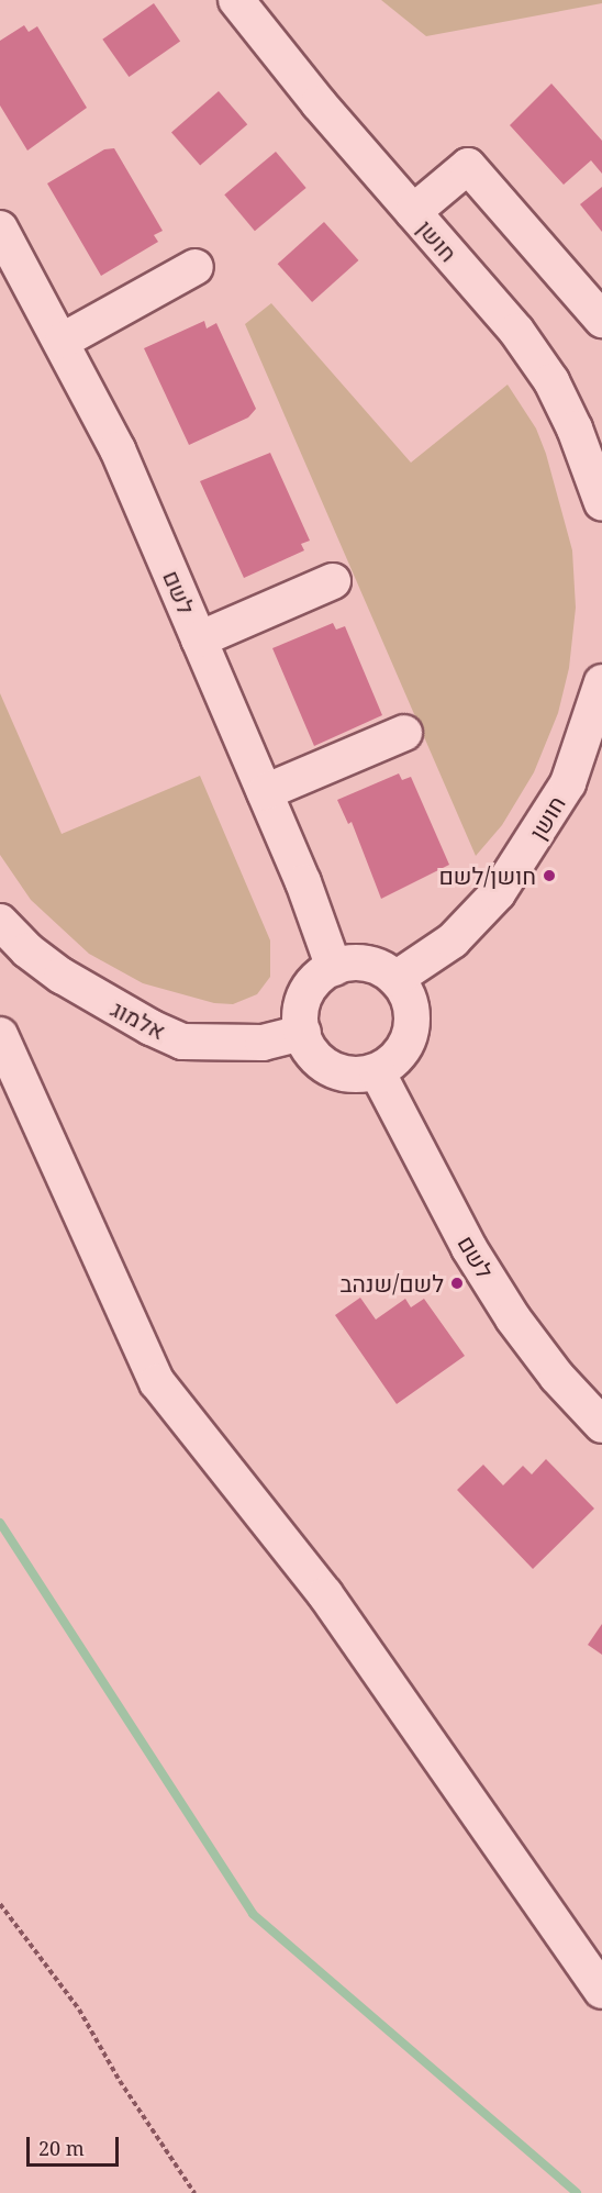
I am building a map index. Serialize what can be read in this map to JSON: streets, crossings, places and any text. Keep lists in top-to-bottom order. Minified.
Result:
{"streets":{"street":["חושן","לשם","אלמוג"]},"crossings":[["חושן","לשם"],["חושן","אלמוג"],["לשם","אלמוג"]],"places":["חושן/לשם","לשם/שנהב"],"scale_bar":"20 m"}
